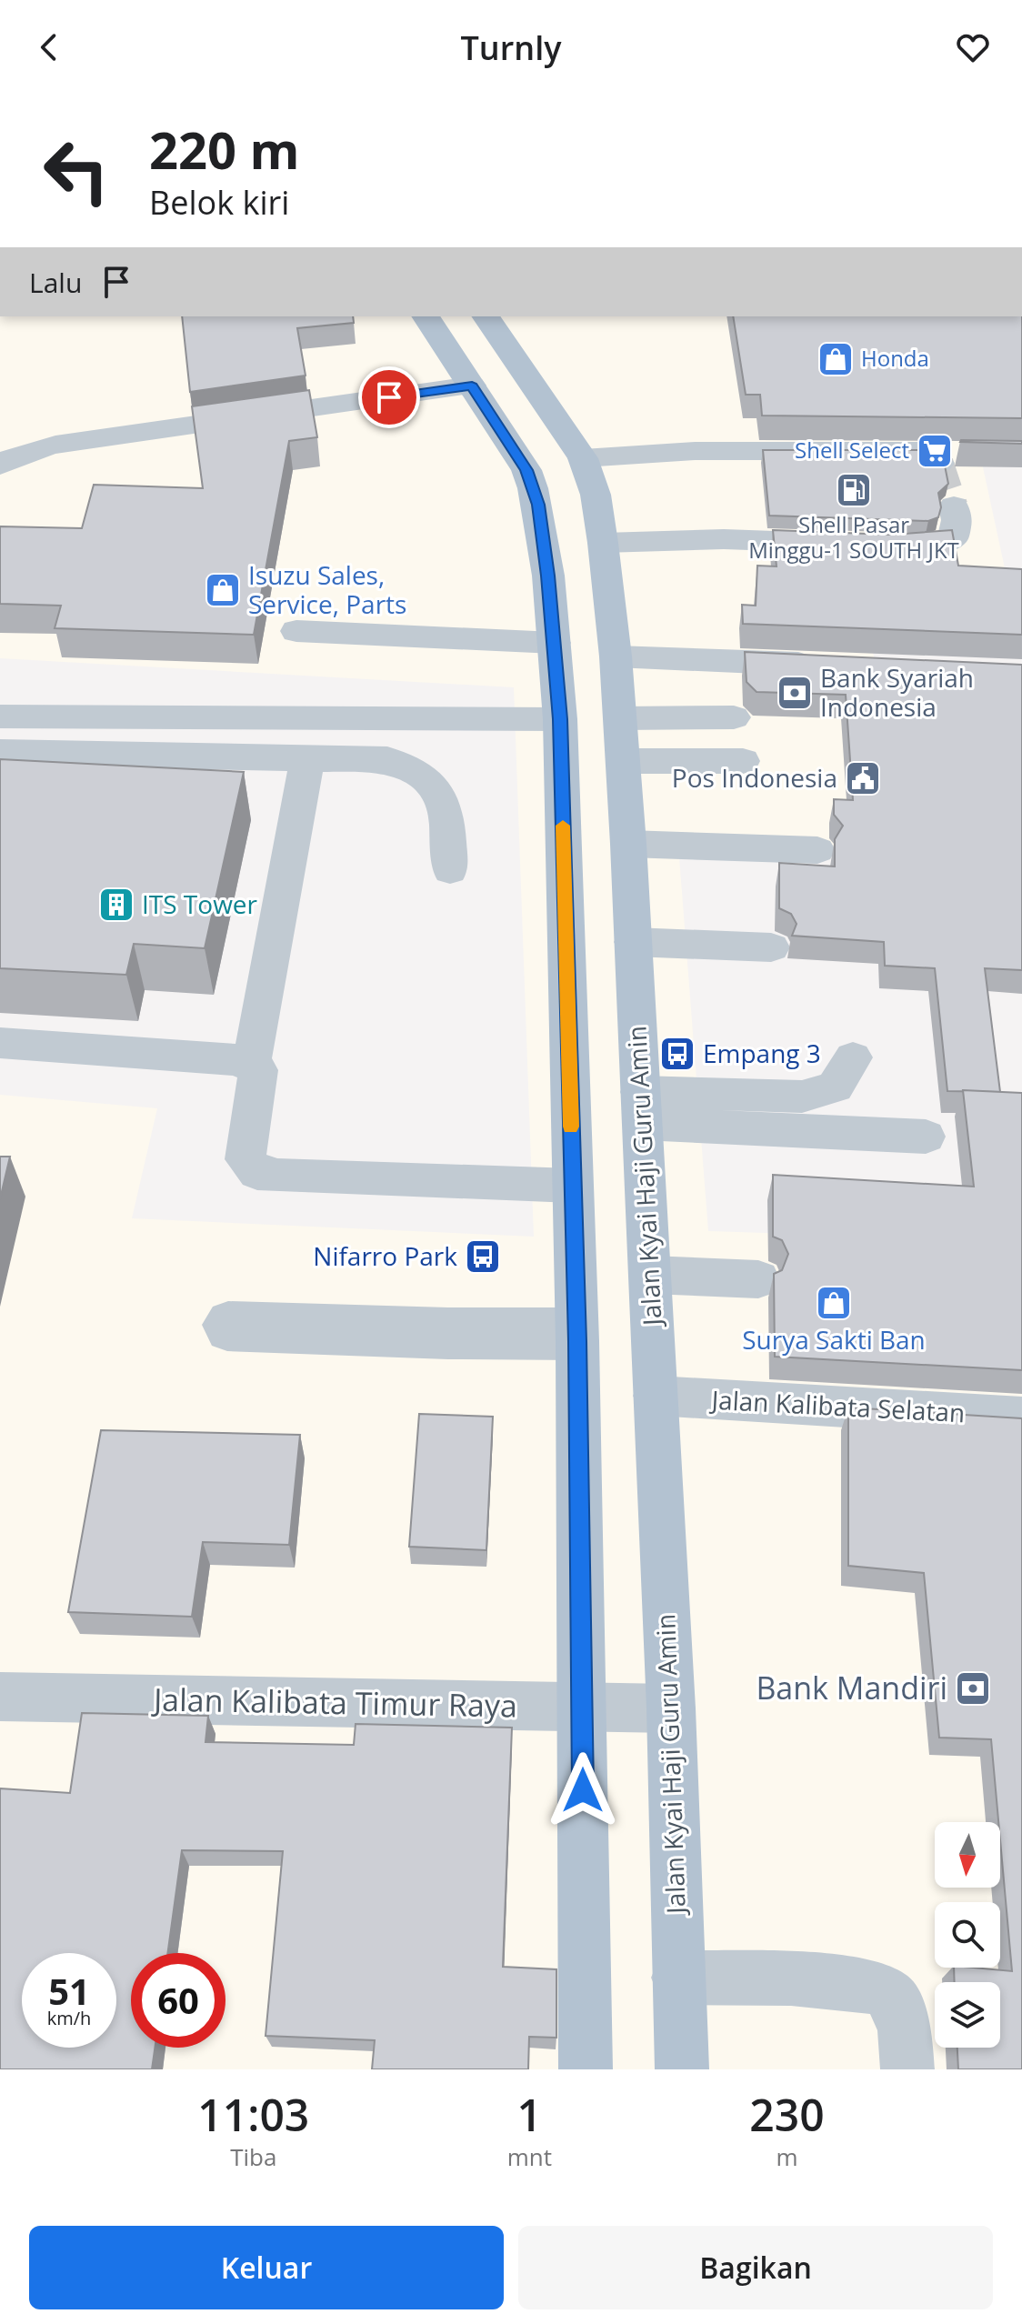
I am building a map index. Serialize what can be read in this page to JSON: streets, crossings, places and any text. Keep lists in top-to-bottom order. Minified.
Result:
{"streets":{"main road":["Jalan Kyai Haji Guru Amin"],"street":["Jalan Kalibata Selatan","Jalan Kalibata Timur Raya"]},"crossings":[["Jalan Kyai Haji Guru Amin","Jalan Kalibata Selatan"],["Jalan Kyai Haji Guru Amin","Jalan Kalibata Timur Raya"]],"places":{"shop":["Honda","Isuzu Sales, Service, Parts","Surya Sakti Ban"],"supermarket":["Shell Select"],"fuel station":["Shell Pasar Minggu-1 SOUTH JKT"],"bank":["Bank Syariah Indonesia","Bank Mandiri"],"public building":["Pos Indonesia"],"building":["ITS Tower"],"bus stop":["Empang 3","Nifarro Park"]},"north":"bottom","page":{"header":"Turnly","turn":["220 m","Belok kiri"],"then":"Lalu","speed":"51 km/h","limit":"60","eta":["11:03","Tiba","1","mnt","230","m"],"buttons":["Keluar","Bagikan"]}}
